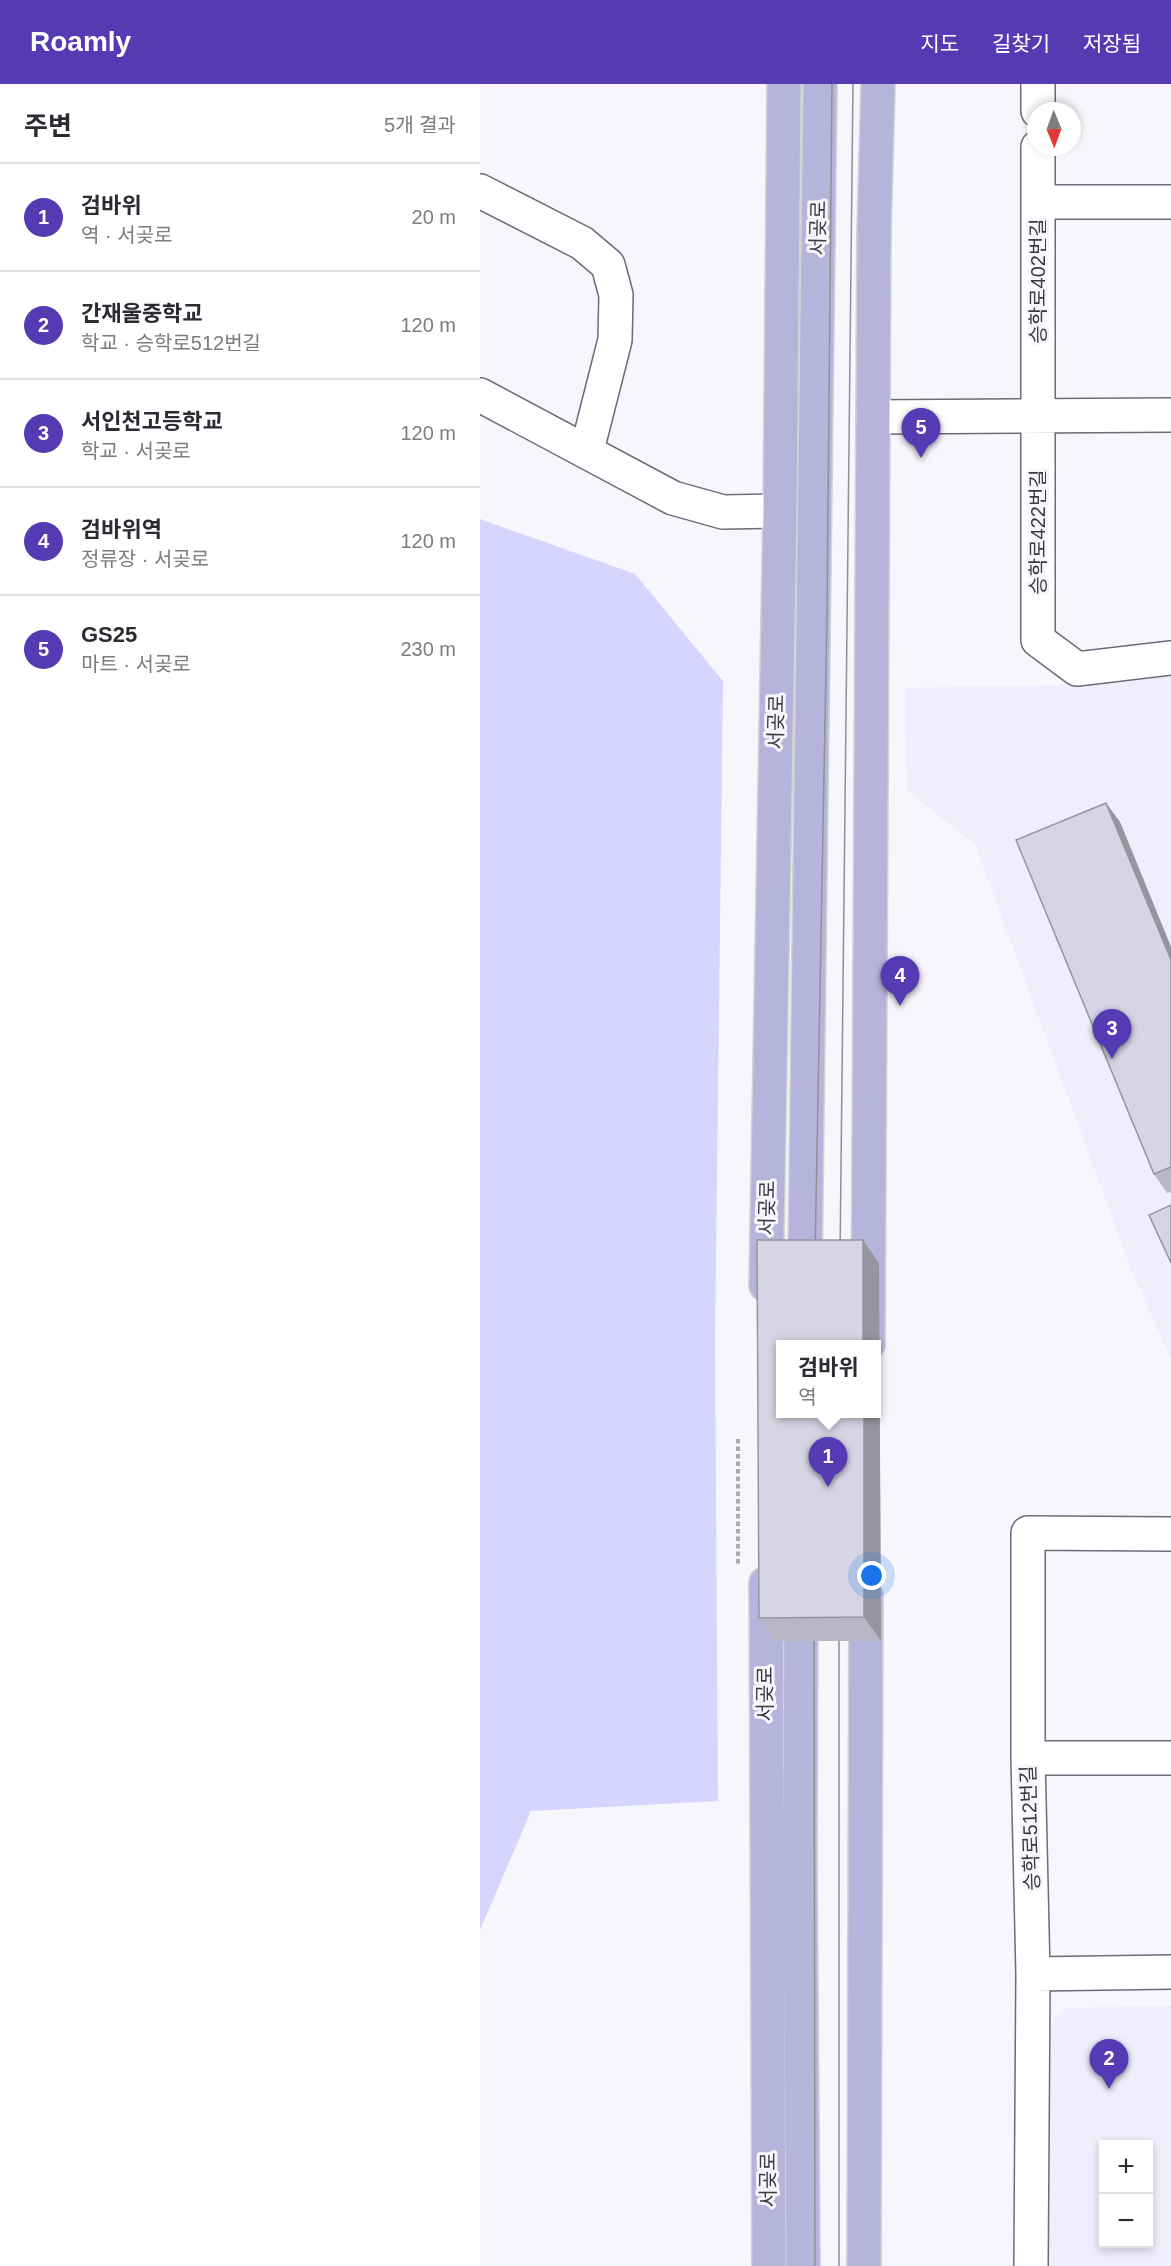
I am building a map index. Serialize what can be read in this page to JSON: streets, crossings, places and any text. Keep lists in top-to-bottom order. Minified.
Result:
{"streets":{"main road":["서곶로"],"street":["승학로402번길","승학로422번길","승학로512번길"]},"crossings":[["승학로402번길","승학로422번길"]],"north":"bottom","page":{"header":"Roamly","nav":["지도","길찾기","저장됨"],"heading":["주변","5개 결과"],"list":[{"mark":"1","name":"검바위","note":"역 · 서곶로","value":"20 m"},{"mark":"2","name":"간재울중학교","note":"학교 · 승학로512번길","value":"120 m"},{"mark":"3","name":"서인천고등학교","note":"학교 · 서곶로","value":"120 m"},{"mark":"4","name":"검바위역","note":"정류장 · 서곶로","value":"120 m"},{"mark":"5","name":"GS25","note":"마트 · 서곶로","value":"230 m"}],"pins":["5","4","3","1","2"],"popup":["검바위","역"],"map_buttons":["+","−"]}}
